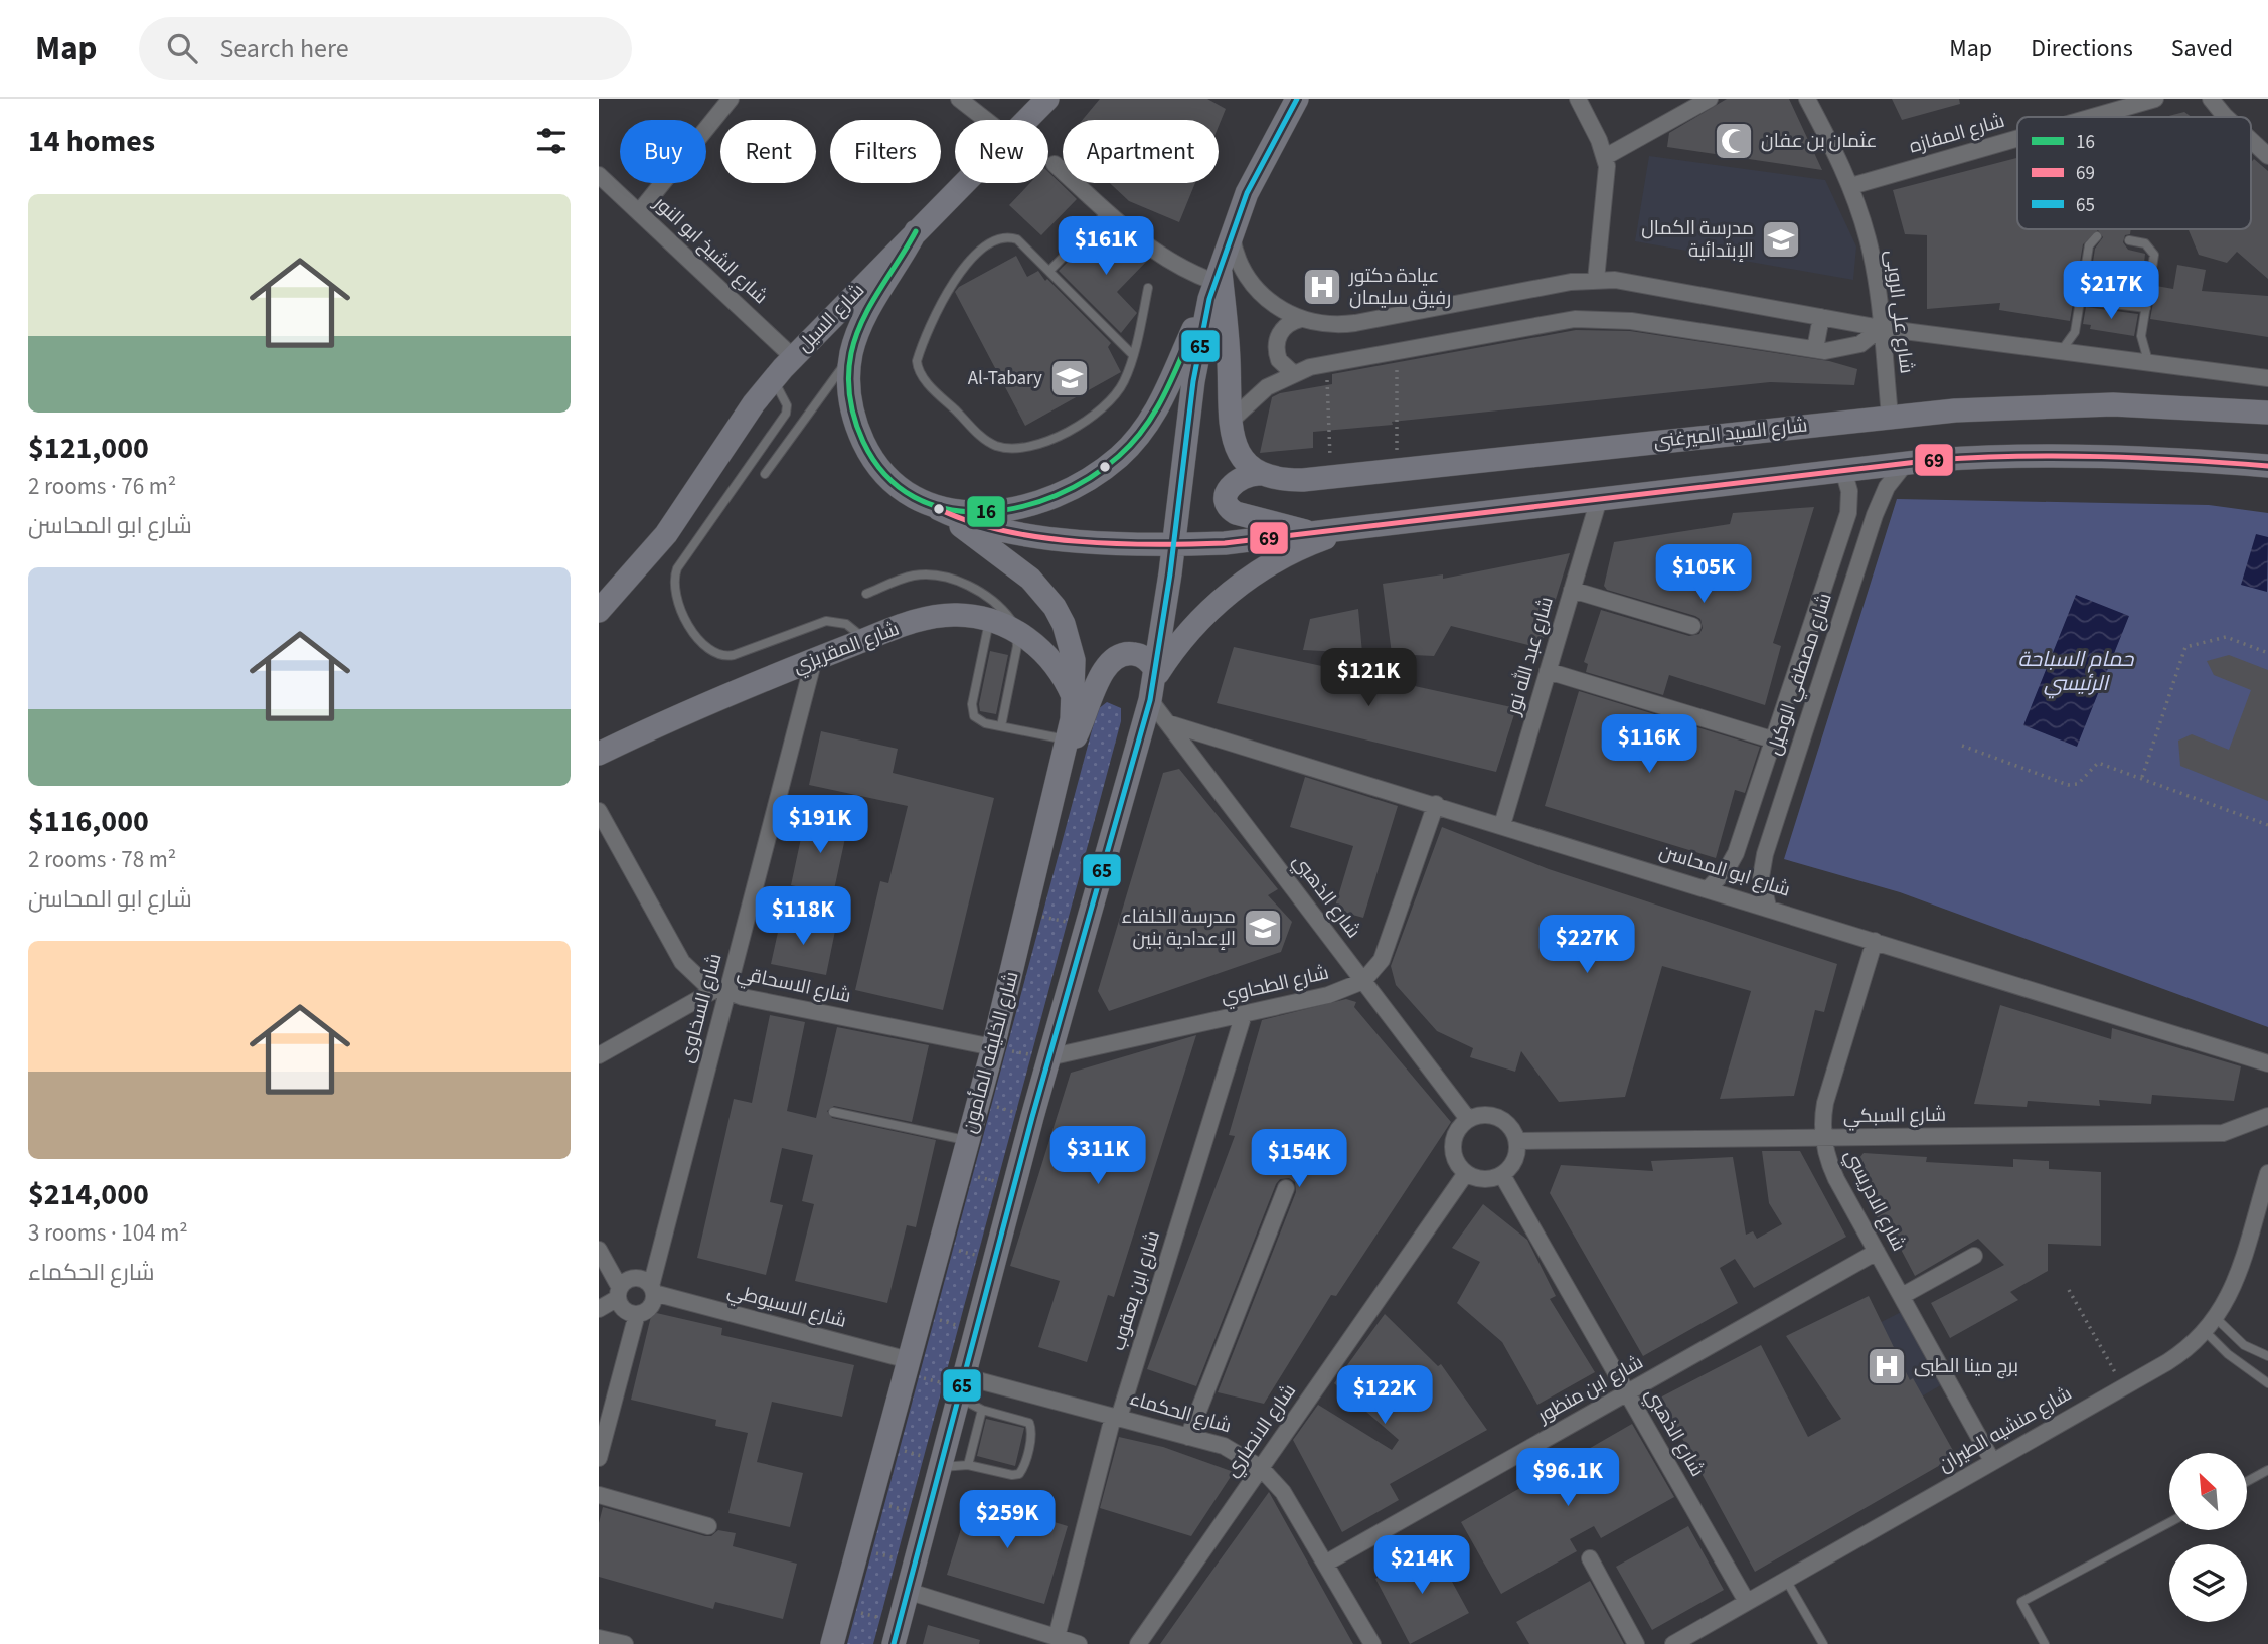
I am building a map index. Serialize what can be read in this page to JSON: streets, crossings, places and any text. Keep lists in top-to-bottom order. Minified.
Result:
{"streets":{"main road":["شارع السيل","شارع السيد الميرغنى","شارع المقريزي","شارع الخليفه المأمون"],"street":["شارع المفازه","شارع الشيخ ابو النور","شارع على الروبى","شارع عبد الله نور","شارع مصطفي الوكيل","شارع ابو المحاسن","شارع الذهبي","شارع الاسحاقي","شارع الطحاوي","شارع السخاوى","شارع السبكي","شارع الادريسي","شارع ابن يعقوب","شارع الاسيوطي","شارع ابن منظور","شارع الحكماء","شارع منشيه الطيران","شارع الانصاري"]},"crossings":[["شارع المفازه","شارع على الروبى"],["شارع الشيخ ابو النور","شارع السيل"],["شارع على الروبى","شارع السيد الميرغنى"],["شارع المقريزي","شارع السخاوى"],["شارع المقريزي","شارع الخليفه المأمون"],["شارع عبد الله نور","شارع ابو المحاسن"],["شارع مصطفي الوكيل","شارع ابو المحاسن"],["شارع ابو المحاسن","شارع الذهبي"],["شارع ابو المحاسن","شارع الادريسي"],["شارع الذهبي","شارع الطحاوي"],["شارع الذهبي","شارع السبكي"],["شارع الذهبي","شارع ابن منظور"],["شارع الذهبي","شارع منشيه الطيران"],["شارع الذهبي","شارع الانصاري"],["شارع الاسحاقي","شارع السخاوى"],["شارع الاسحاقي","شارع الخليفه المأمون"],["شارع الطحاوي","شارع ابن يعقوب"],["شارع السخاوى","شارع الاسيوطي"],["شارع الخليفه المأمون","شارع الاسيوطي"],["شارع السبكي","شارع الادريسي"],["شارع السبكي","شارع الانصاري"],["شارع الادريسي","شارع ابن منظور"],["شارع الادريسي","شارع منشيه الطيران"],["شارع ابن يعقوب","شارع الحكماء"],["شارع ابن منظور","شارع الحكماء"],["شارع الحكماء","شارع الانصاري"]],"water":["حمام السباحة الرئيسي"],"places":{"mosque":["عثمان بن عفان"],"school or university":["مدرسة الكمال الإبتدائية","Al-Tabary","مدرسة الخلفاء الإعدادية بنين"],"hospital":["عيادة دكتور رفيق سليمان","برج مينا الطبى"]},"lines":["transit line 65","transit line 16","transit line 69"],"legend":["16","69","65"],"north":"top left","page":{"header":"Map","search":"Search here","nav":["Map","Directions","Saved"],"heading":"14 homes","chip":["Buy","Rent","Filters","New","Apartment"],"list":[{"name":"$121,000","note":"2 rooms · 76 m² · شارع ابو المحاسن"},{"name":"$116,000","note":"2 rooms · 78 m² · شارع ابو المحاسن"},{"name":"$214,000","note":"3 rooms · 104 m² · شارع الحكماء"}],"price":["$161K","$217K","$105K","$121K","$116K","$191K","$118K","$227K","$311K","$154K","$122K","$96.1K","$259K","$214K"]}}
